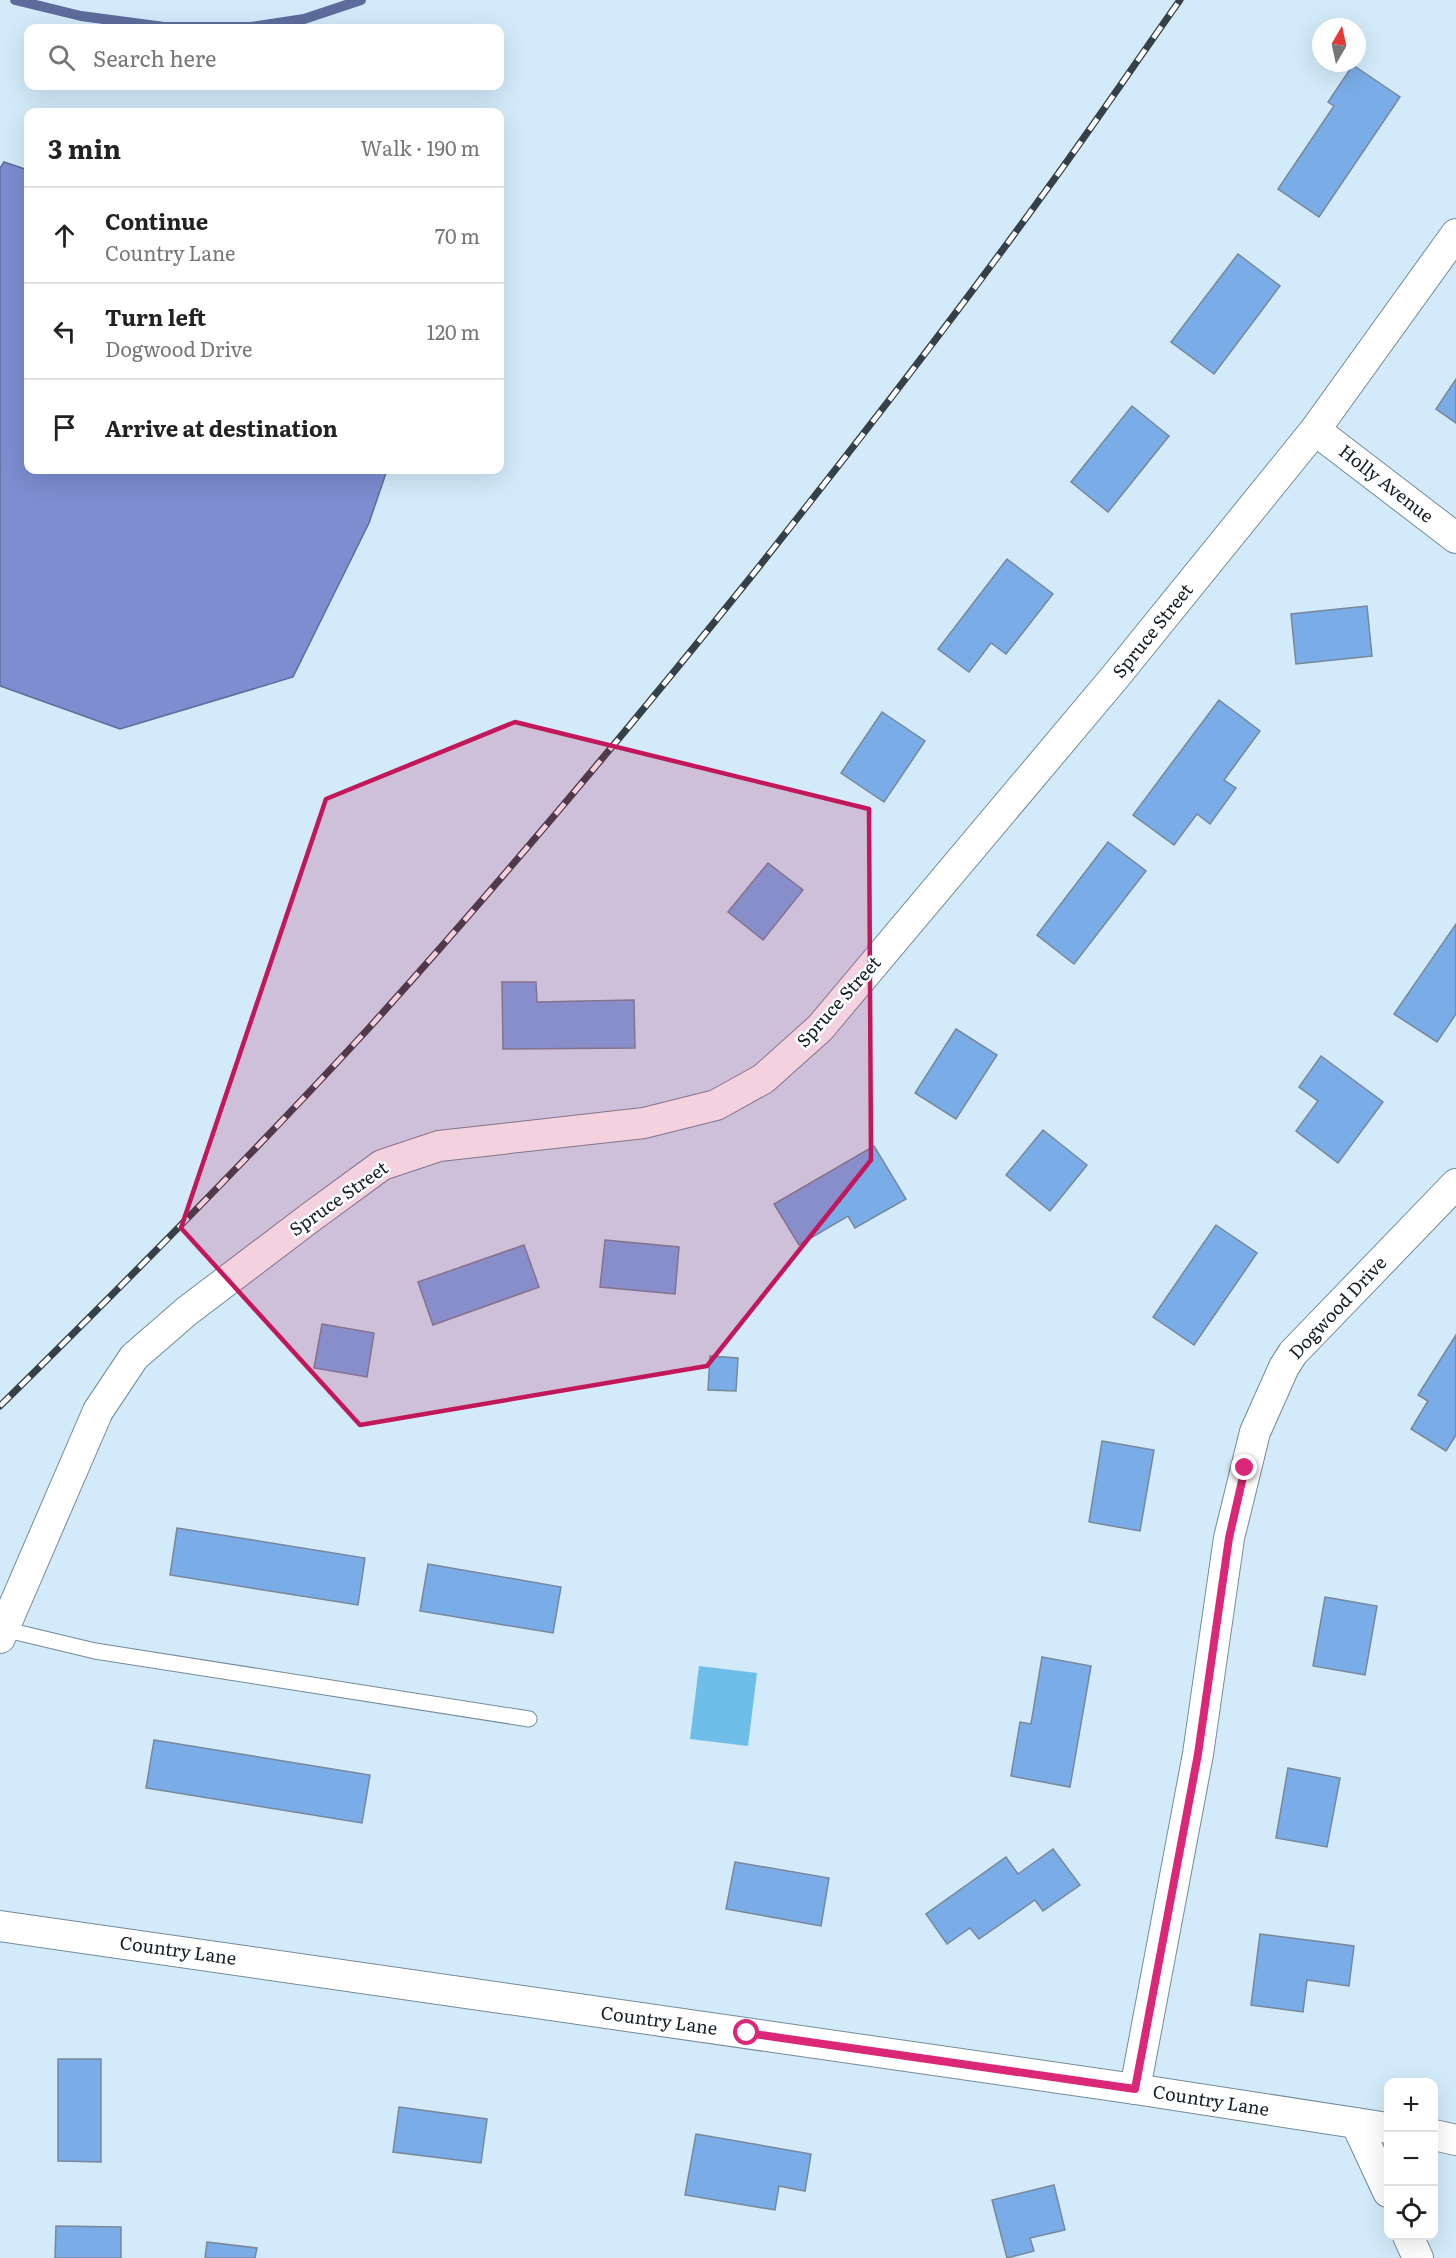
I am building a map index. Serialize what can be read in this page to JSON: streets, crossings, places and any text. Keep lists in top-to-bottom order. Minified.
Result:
{"streets":{"street":["Holly Avenue","Spruce Street","Dogwood Drive","Country Lane"]},"crossings":[["Holly Avenue","Spruce Street"],["Dogwood Drive","Country Lane"]],"north":"top","page":{"search":"Search here","heading":["3 min","Walk · 190 m"],"list":[["Continue","Country Lane","70 m"],["Turn left","Dogwood Drive","120 m"],"Arrive at destination"],"map_buttons":["+","−"]}}
